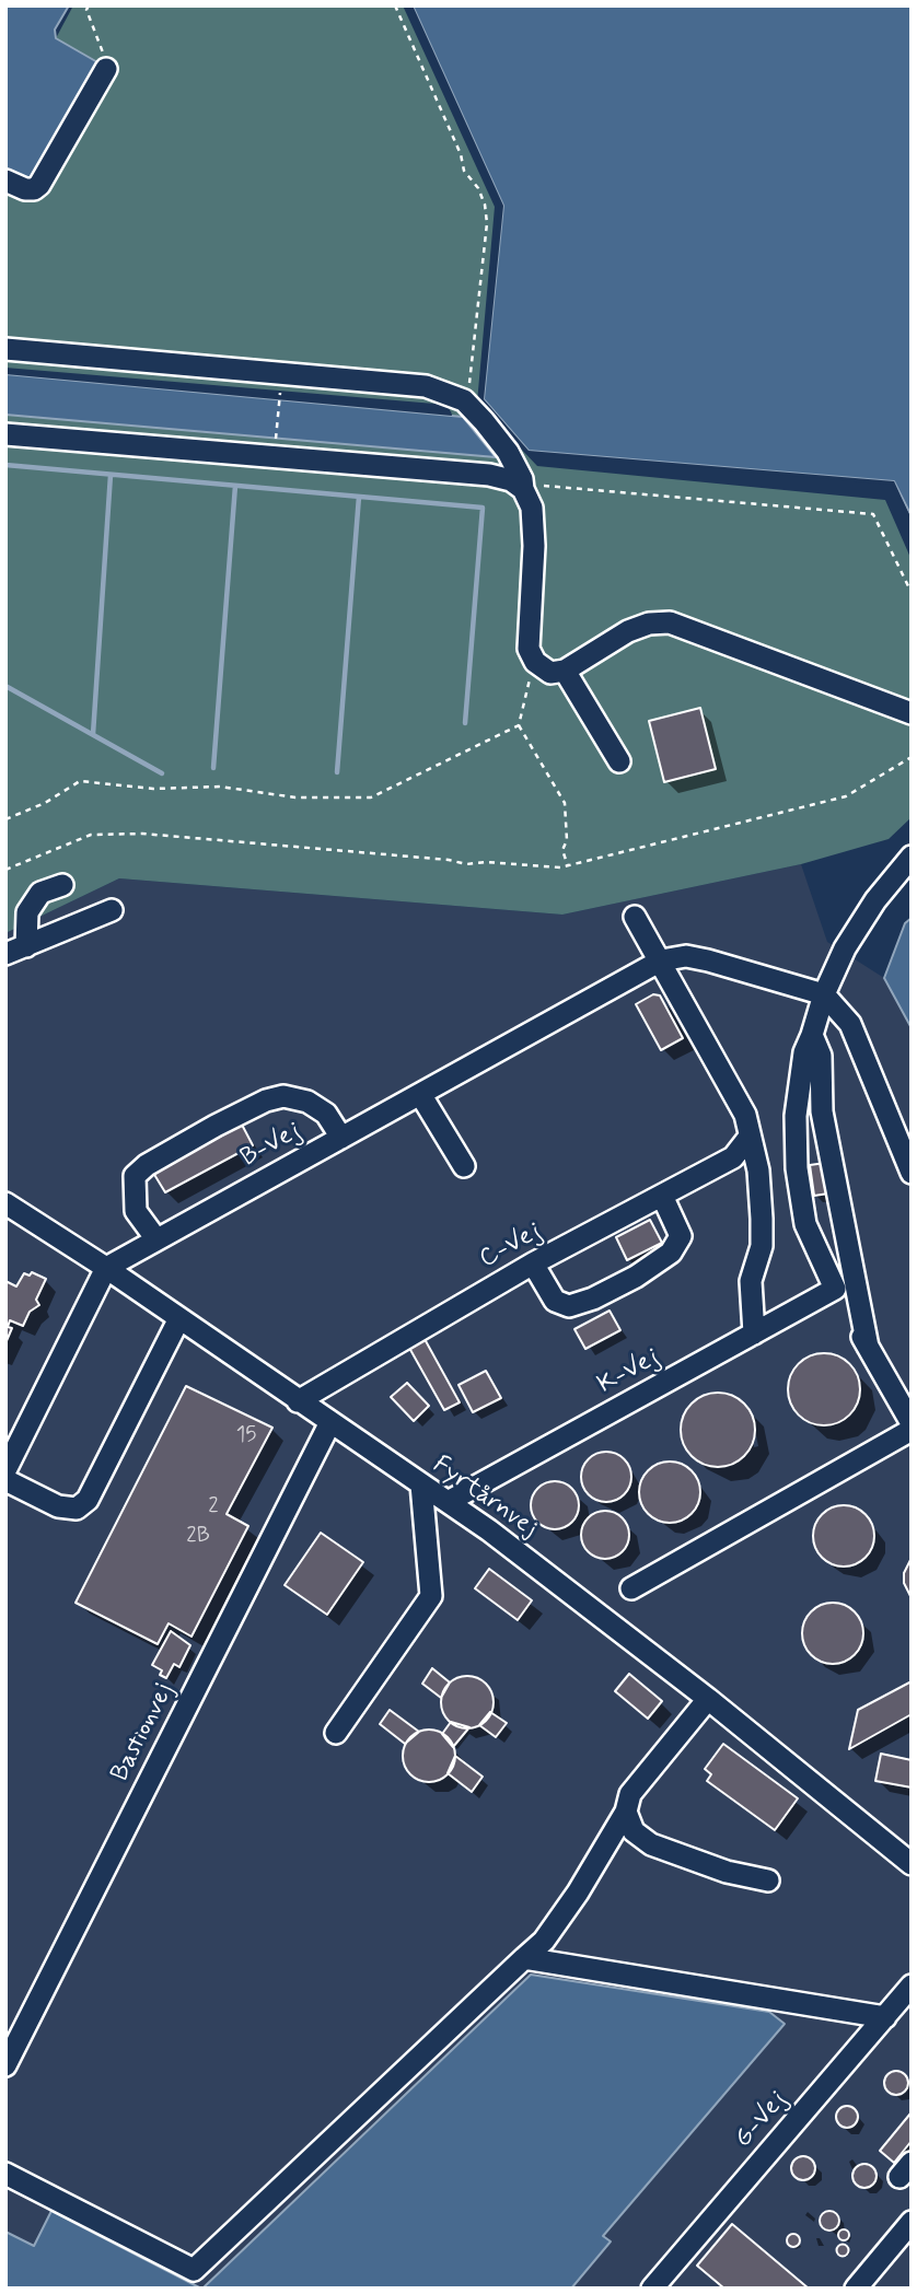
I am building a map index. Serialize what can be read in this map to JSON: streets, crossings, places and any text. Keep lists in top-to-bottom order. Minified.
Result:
{"streets":{"street":["B-Vej","C-Vej","K-Vej","Fyrtårnvej","Bastionvej","G-Vej"]},"crossings":[["B-Vej","Fyrtårnvej"],["C-Vej","Fyrtårnvej"],["K-Vej","Fyrtårnvej"],["Fyrtårnvej","Bastionvej"]],"house_numbers":["15","2","2B"]}
